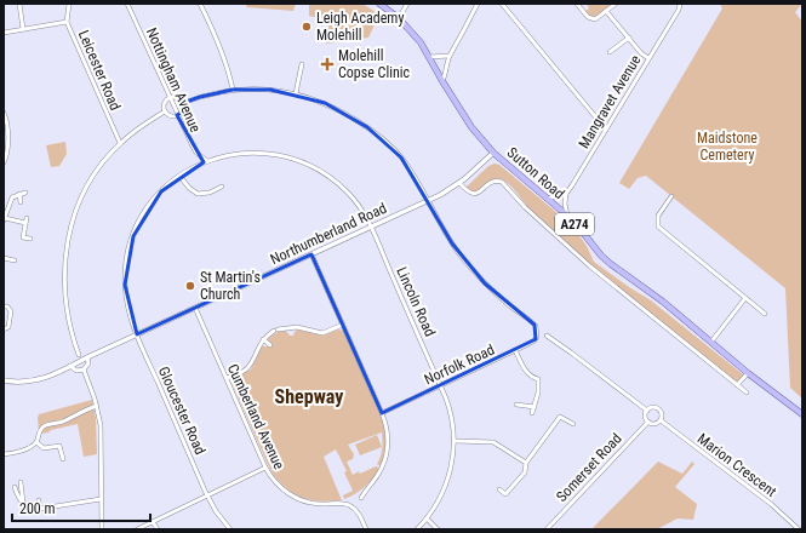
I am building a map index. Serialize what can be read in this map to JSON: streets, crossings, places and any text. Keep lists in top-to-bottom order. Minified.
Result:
{"streets":{"main road":["Sutton Road","A274"],"street":["Leicester Road","Nottingham Avenue","Mangravet Avenue","Northumberland Road","Lincoln Road","Norfolk Road","Gloucester Road","Cumberland Avenue","Marion Crescent","Somerset Road"]},"crossings":[["Nottingham Avenue","Lincoln Road"],["Nottingham Avenue","Gloucester Road"],["Sutton Road","Northumberland Road"],["Northumberland Road","Lincoln Road"],["Northumberland Road","Norfolk Road"],["Northumberland Road","Gloucester Road"],["Northumberland Road","Cumberland Avenue"],["Lincoln Road","Norfolk Road"],["Lincoln Road","Gloucester Road"],["Marion Crescent","Somerset Road"]],"districts":["Shepway"],"parks":["Maidstone Cemetery"],"places":{"other":["Leigh Academy Molehill","St Martin's Church"],"health":["Molehill Copse Clinic"]},"scale_bar":"200 m"}
